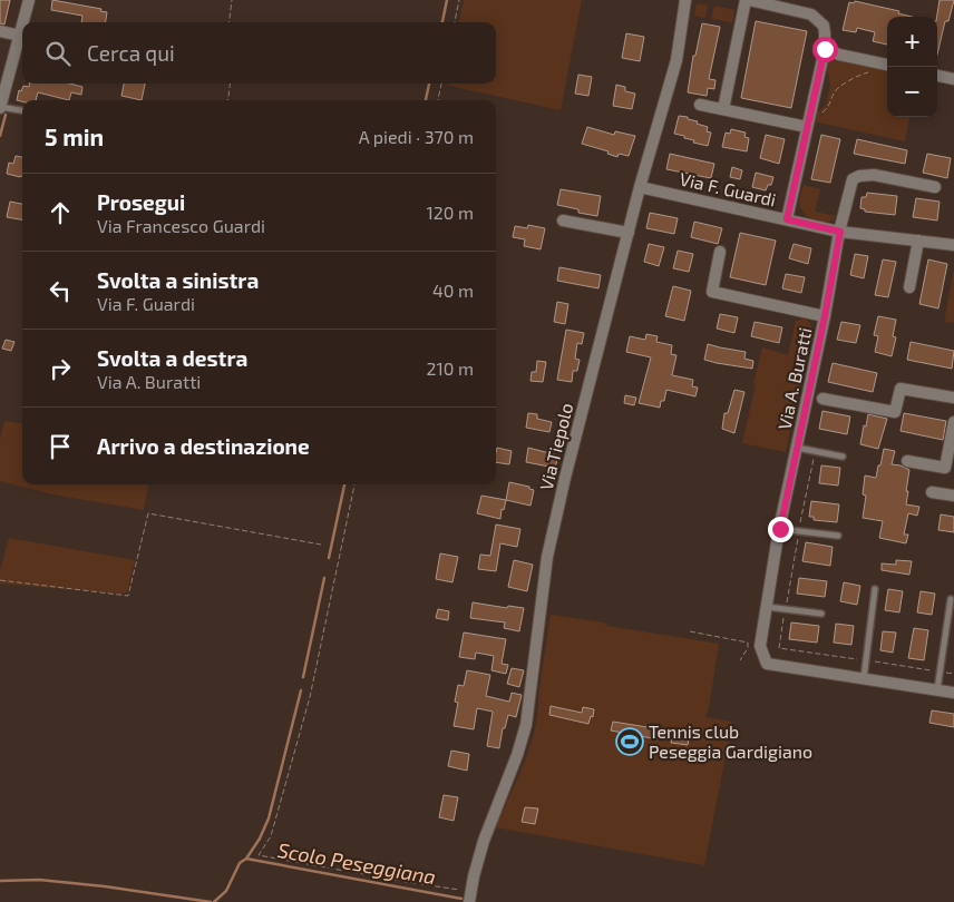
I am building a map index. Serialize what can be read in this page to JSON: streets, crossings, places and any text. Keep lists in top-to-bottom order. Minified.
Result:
{"streets":{"street":["Via F. Guardi","Via A. Buratti","Via Tiepolo"]},"crossings":[["Via F. Guardi","Via A. Buratti"],["Via F. Guardi","Via Tiepolo"]],"water":["Scolo Peseggiana"],"places":{"sports":["Tennis club Peseggia Gardigiano"]},"page":{"map_buttons":["+","−"],"search":"Cerca qui","heading":["5 min","A piedi · 370 m"],"list":[["Prosegui","Via Francesco Guardi","120 m"],["Svolta a sinistra","Via F. Guardi","40 m"],["Svolta a destra","Via A. Buratti","210 m"],"Arrivo a destinazione"]}}
